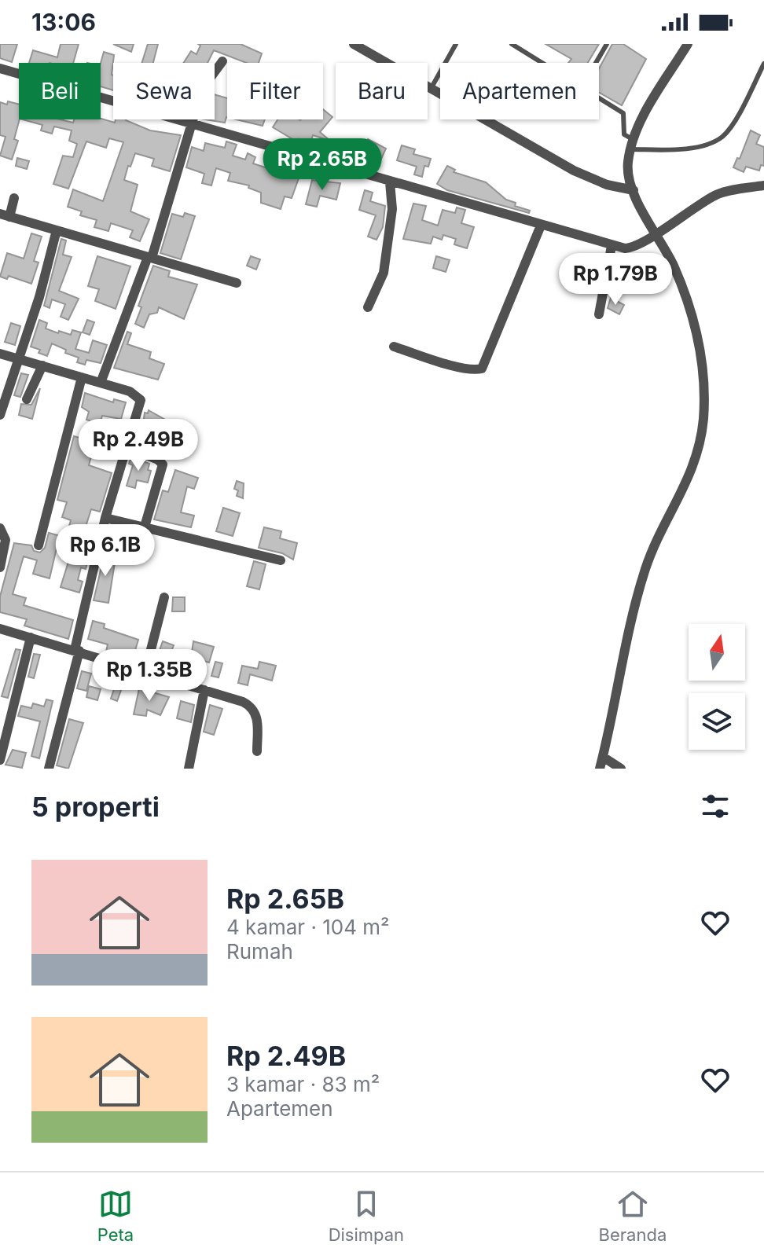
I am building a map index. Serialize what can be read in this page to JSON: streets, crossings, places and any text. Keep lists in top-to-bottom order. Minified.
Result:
{"north":"top","page":{"status":"13:06","chip":["Beli","Sewa","Filter","Baru","Apartemen"],"price":["Rp 2.65B","Rp 1.79B","Rp 2.49B","Rp 6.1B","Rp 1.35B"],"heading":"5 properti","list":[{"name":"Rp 2.65B","note":"4 kamar · 104 m² · Rumah"},{"name":"Rp 2.49B","note":"3 kamar · 83 m² · Apartemen"}],"tabs":["Peta","Disimpan","Beranda"]}}
